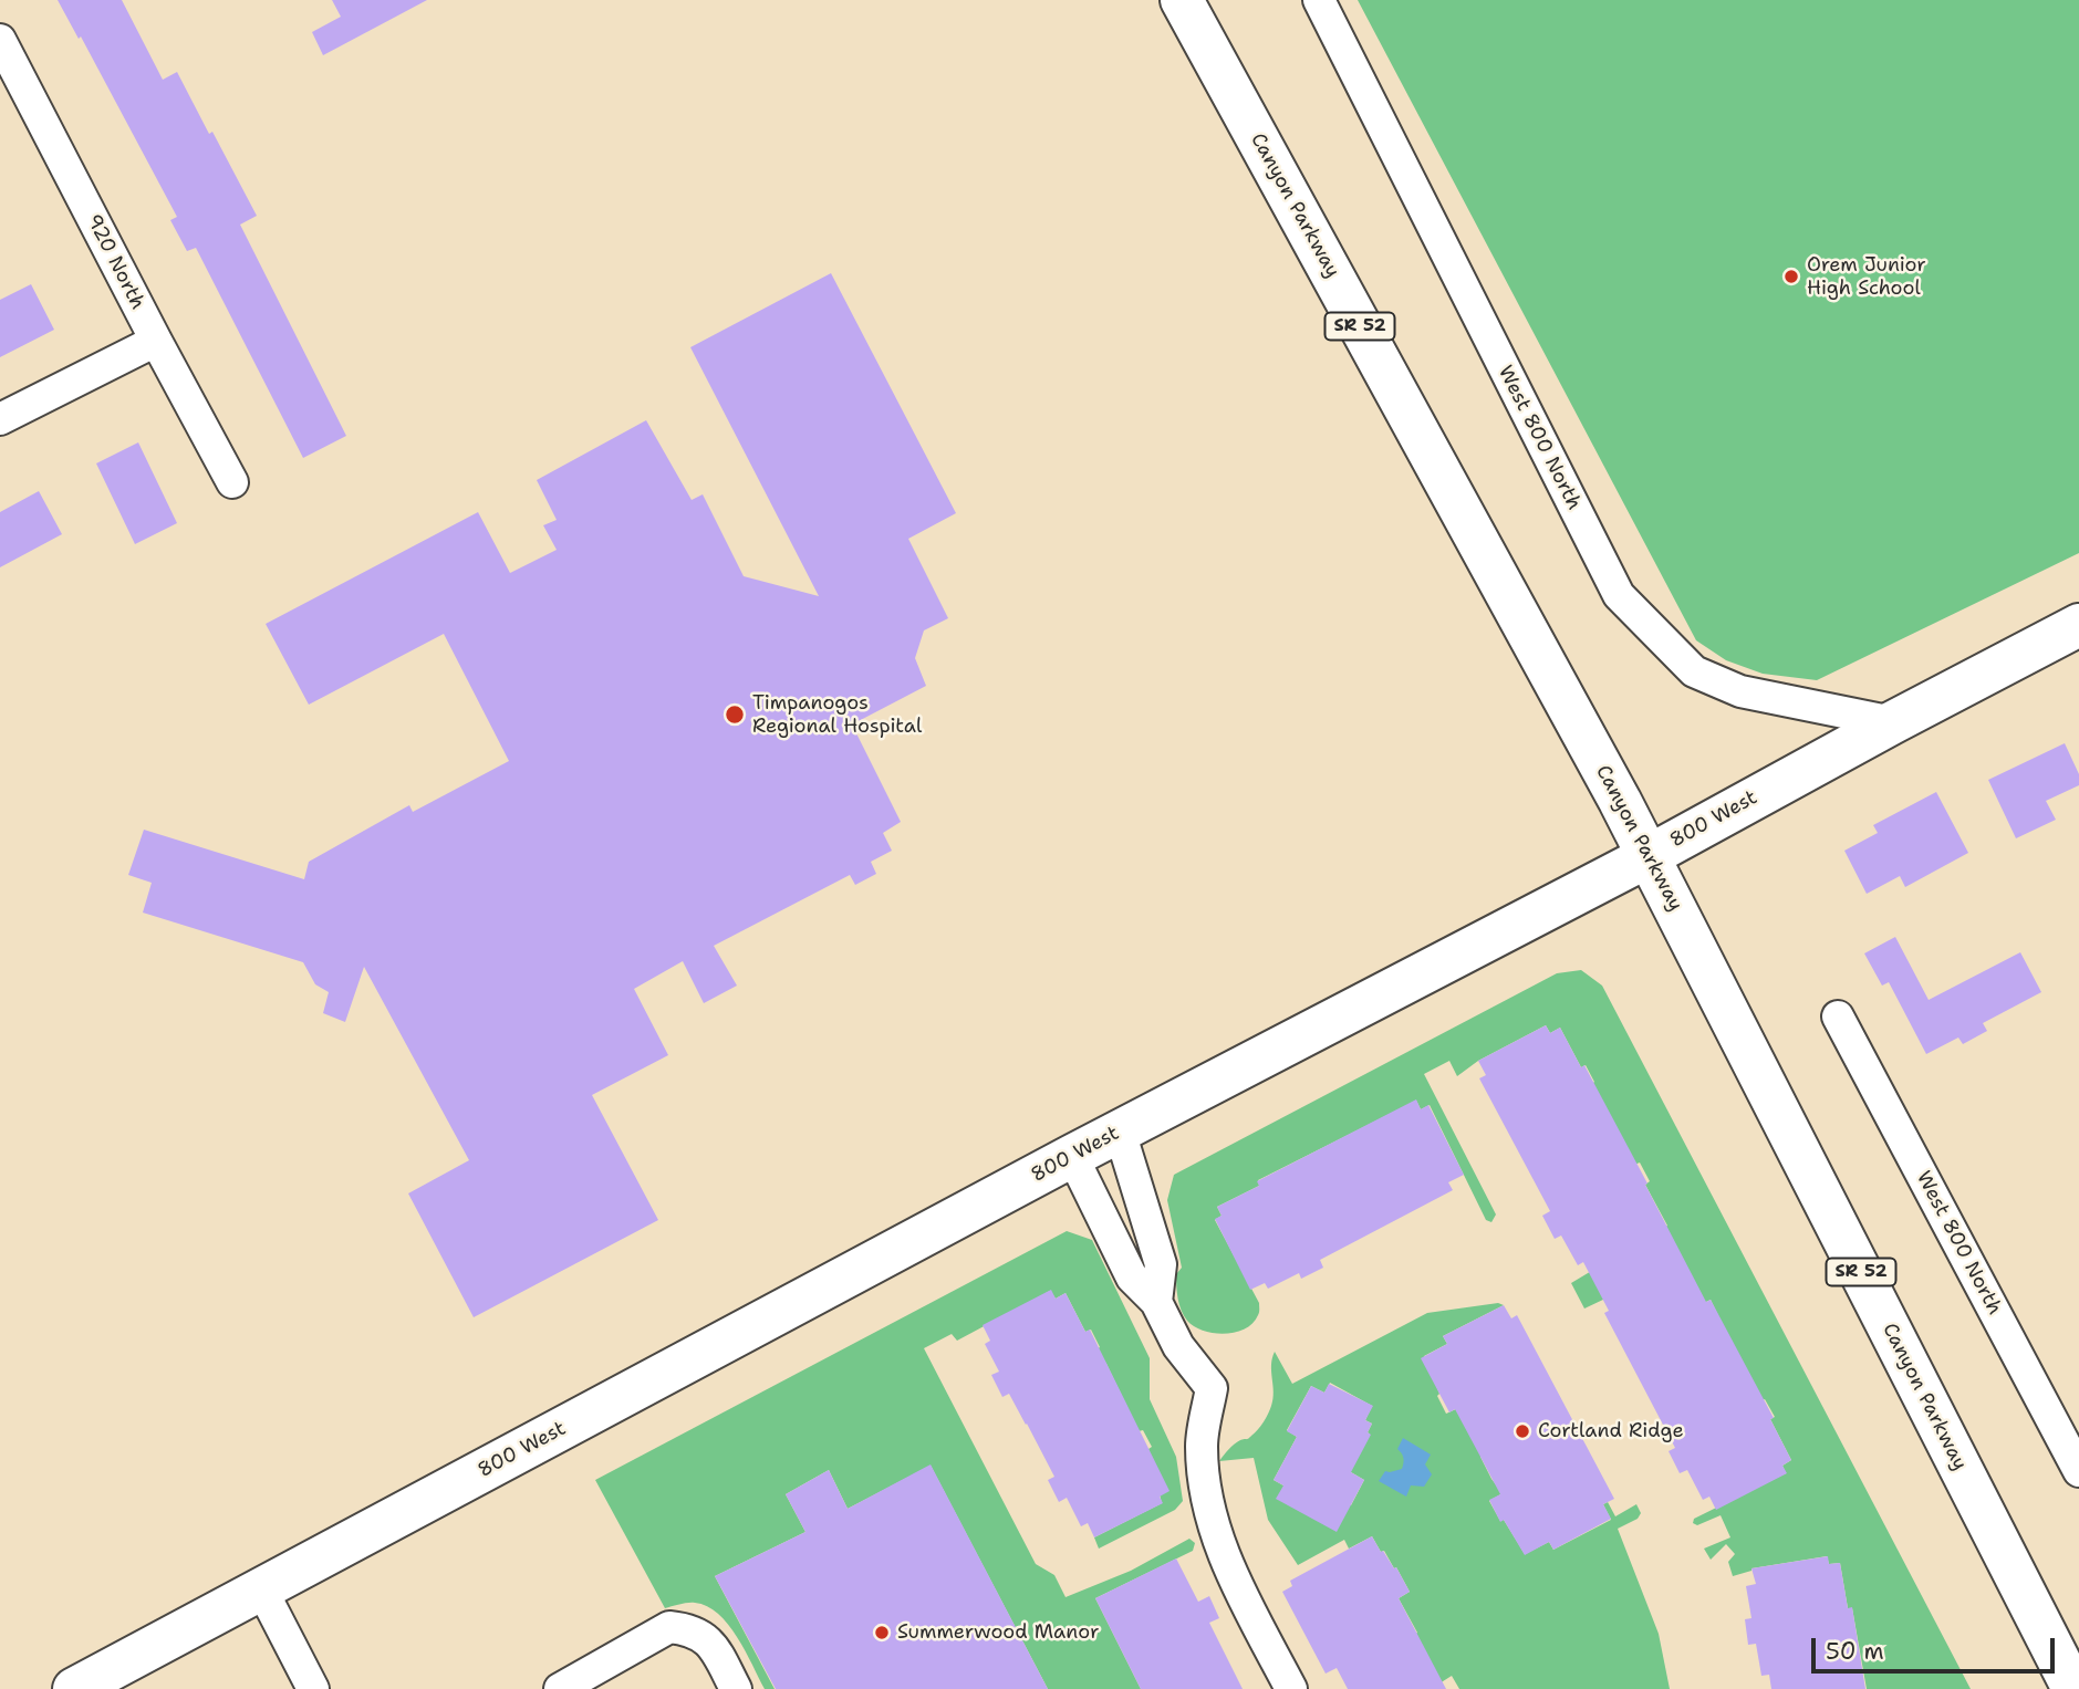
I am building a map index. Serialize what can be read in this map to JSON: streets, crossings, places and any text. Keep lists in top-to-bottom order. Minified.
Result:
{"streets":{"main road":["Canyon Parkway","SR 52","800 West"],"street":["920 North","West 800 North"]},"crossings":[["Canyon Parkway","800 West"],["West 800 North","800 West"]],"places":["Orem Junior High School","Timpanogos Regional Hospital","Cortland Ridge","Summerwood Manor"],"scale_bar":"50 m"}
